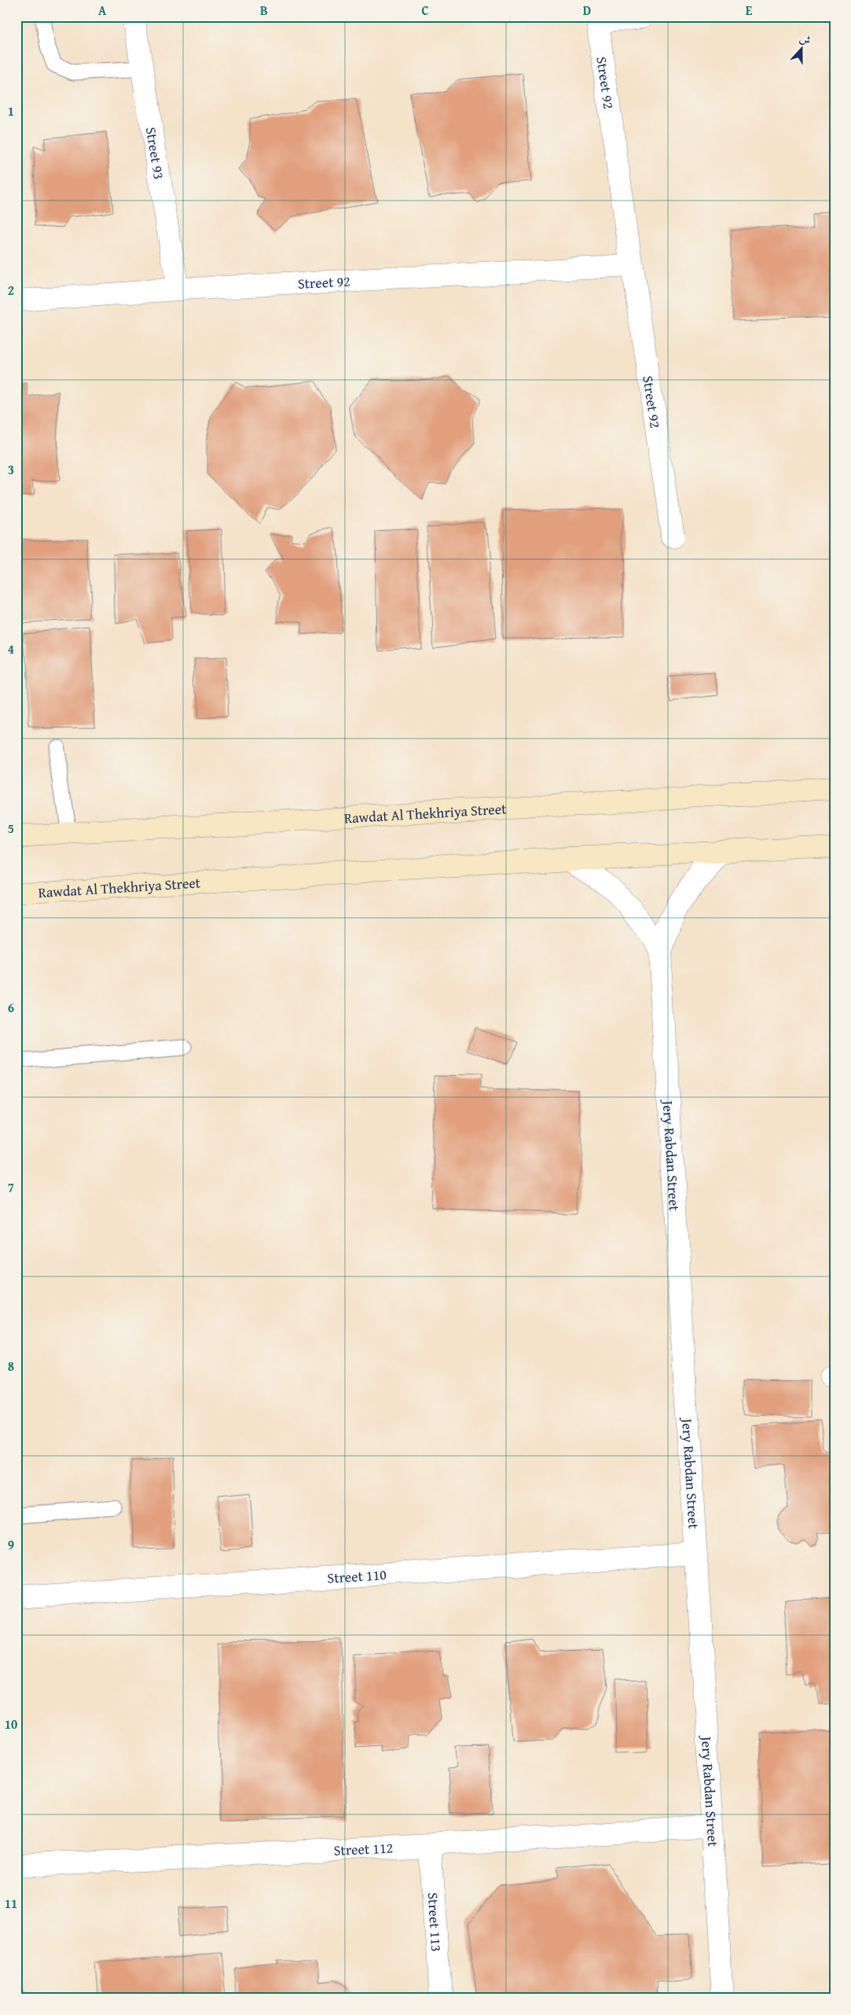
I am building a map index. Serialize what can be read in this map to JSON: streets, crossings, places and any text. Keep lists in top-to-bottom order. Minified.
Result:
{"streets":{"street":["Street 92","Street 93","Rawdat Al Thekhriya Street","Jery Rabdan Street","Street 110","Street 112","Street 113"]},"crossings":[["Street 92","Street 93"],["Rawdat Al Thekhriya Street","Jery Rabdan Street"],["Jery Rabdan Street","Street 110"],["Jery Rabdan Street","Street 112"],["Street 112","Street 113"]],"north":"top","grid":{"columns":["A","B","C","D","E"],"rows":["1","2","3","4","5","6","7","8","9","10","11"]}}
